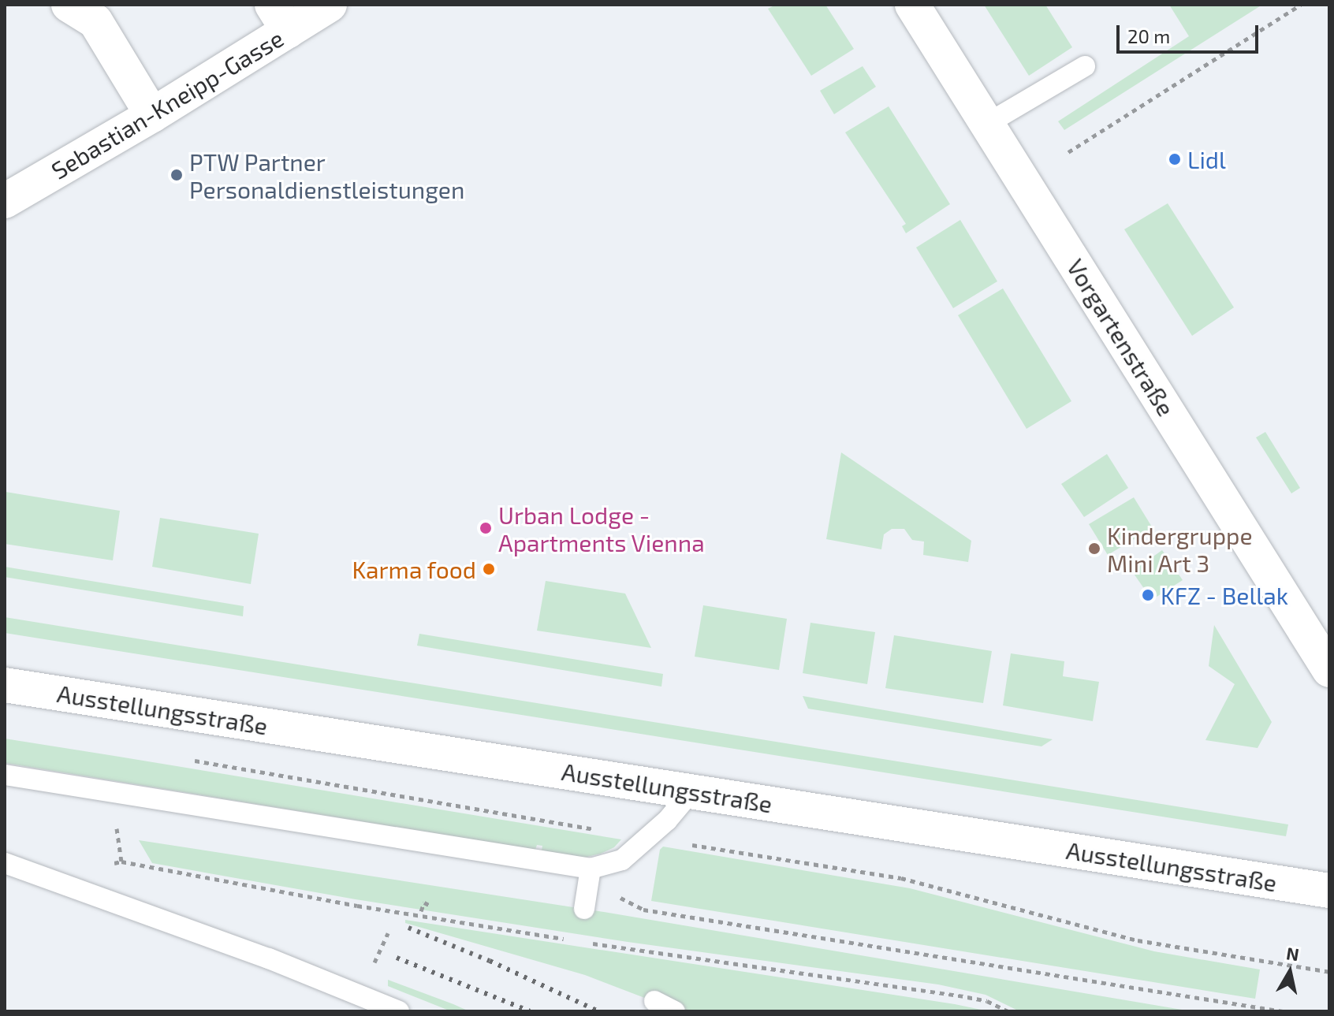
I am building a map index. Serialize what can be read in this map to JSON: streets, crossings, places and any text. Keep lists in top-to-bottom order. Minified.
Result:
{"streets":{"street":["Sebastian-Kneipp-Gasse","Vorgartenstraße","Ausstellungsstraße"]},"places":["Lidl","PTW Partner Personaldienstleistungen","Urban Lodge - Apartments Vienna","Kindergruppe Mini Art 3","Karma food","KFZ - Bellak"],"scale_bar":"20 m","north":"top"}
